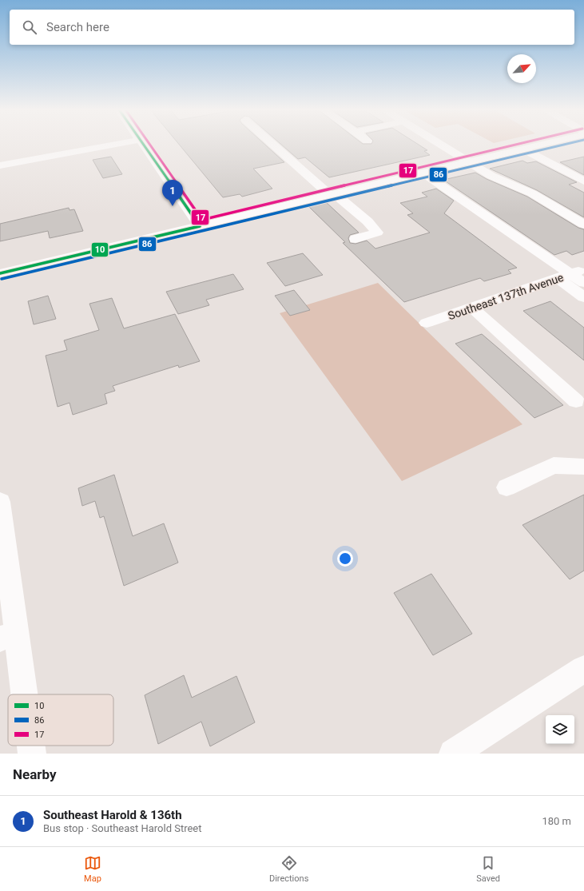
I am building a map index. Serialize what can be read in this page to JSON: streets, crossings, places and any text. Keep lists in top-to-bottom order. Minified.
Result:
{"streets":{"street":["Southeast 137th Avenue"]},"lines":["transit line 10","transit line 86","transit line 17"],"legend":["10","86","17"],"north":"top right","page":{"search":"Search here","pins":"1","heading":"Nearby","list":[{"mark":"1","name":"Southeast Harold & 136th","note":"Bus stop · Southeast Harold Street","value":"180 m"}],"nav":["Map","Directions","Saved"]}}
